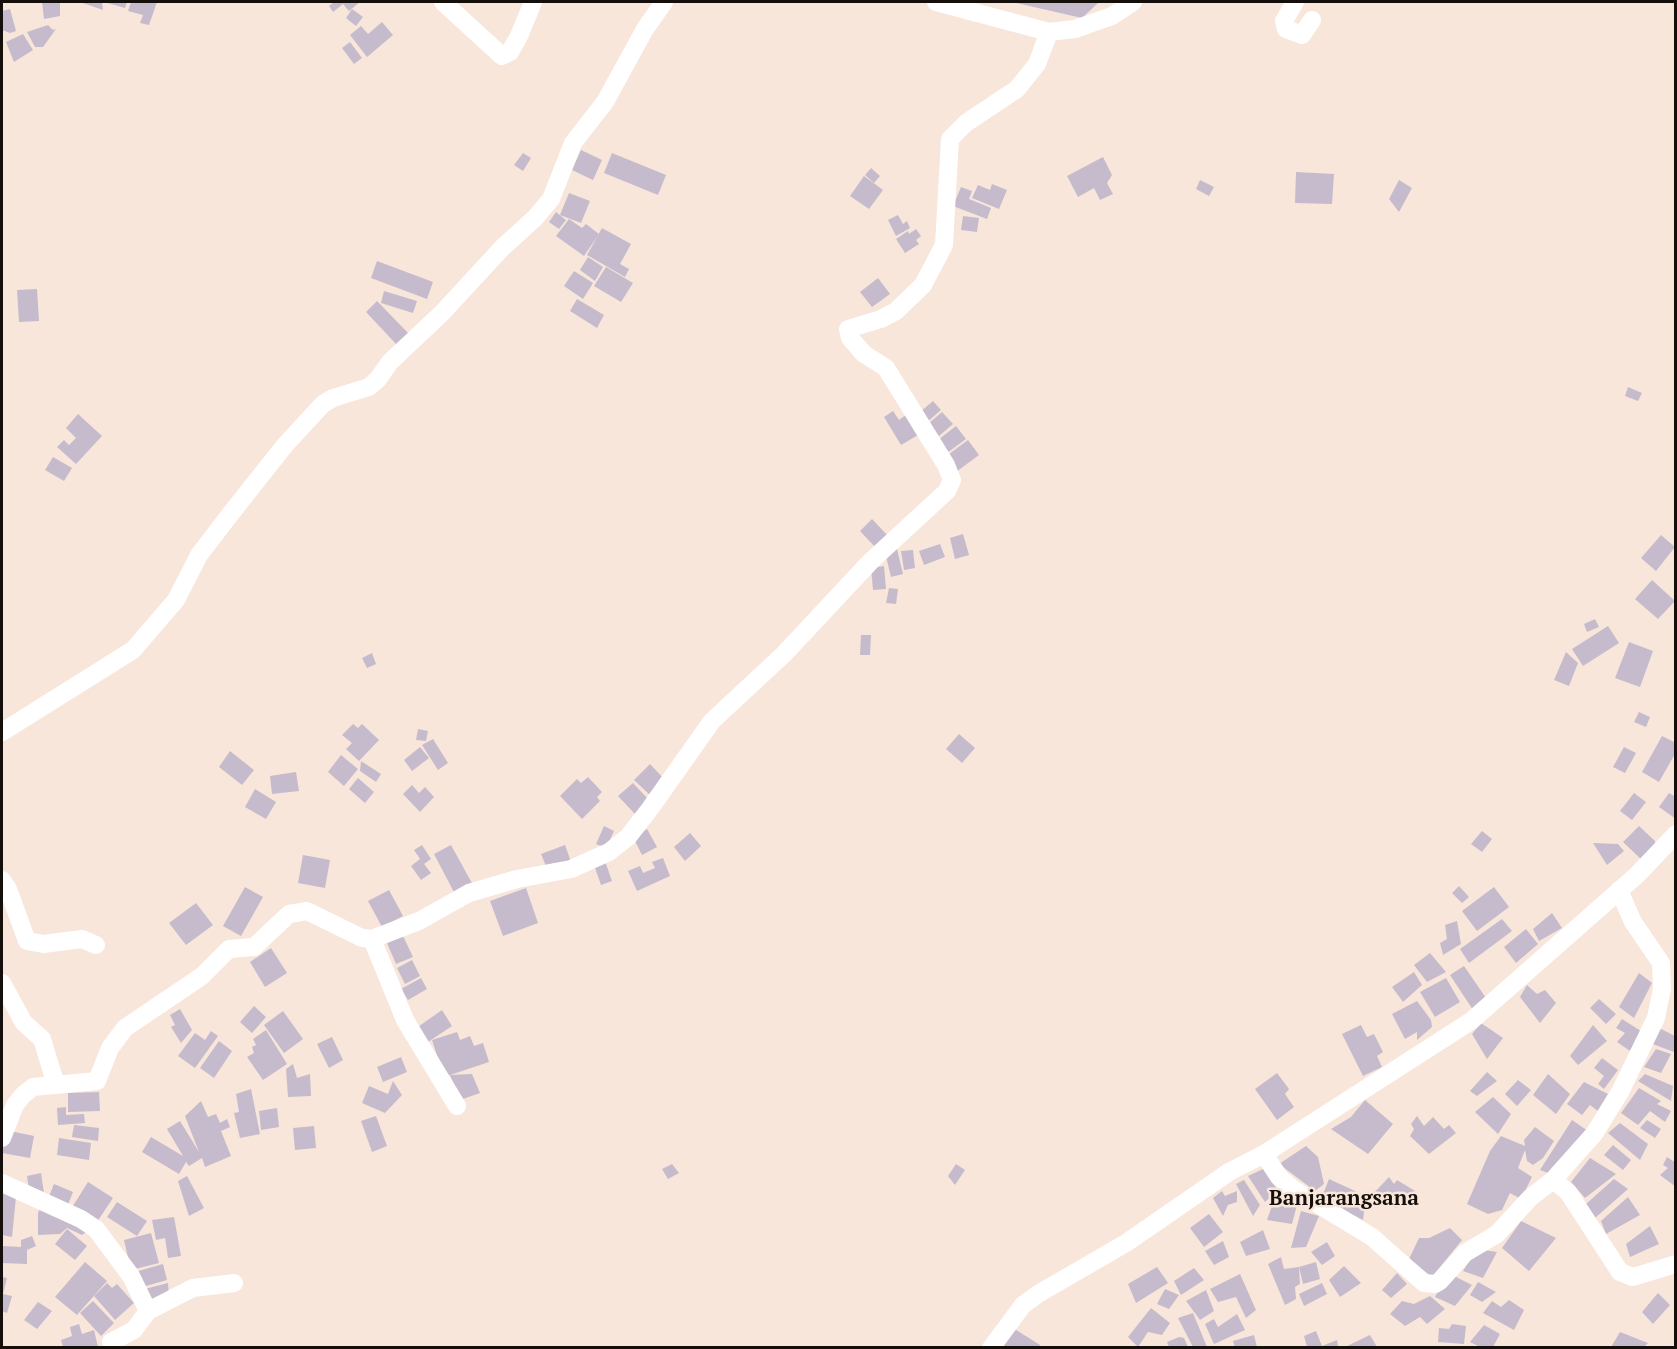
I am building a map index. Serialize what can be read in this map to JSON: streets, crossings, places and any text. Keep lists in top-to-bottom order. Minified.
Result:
{"districts":["Banjarangsana"]}
